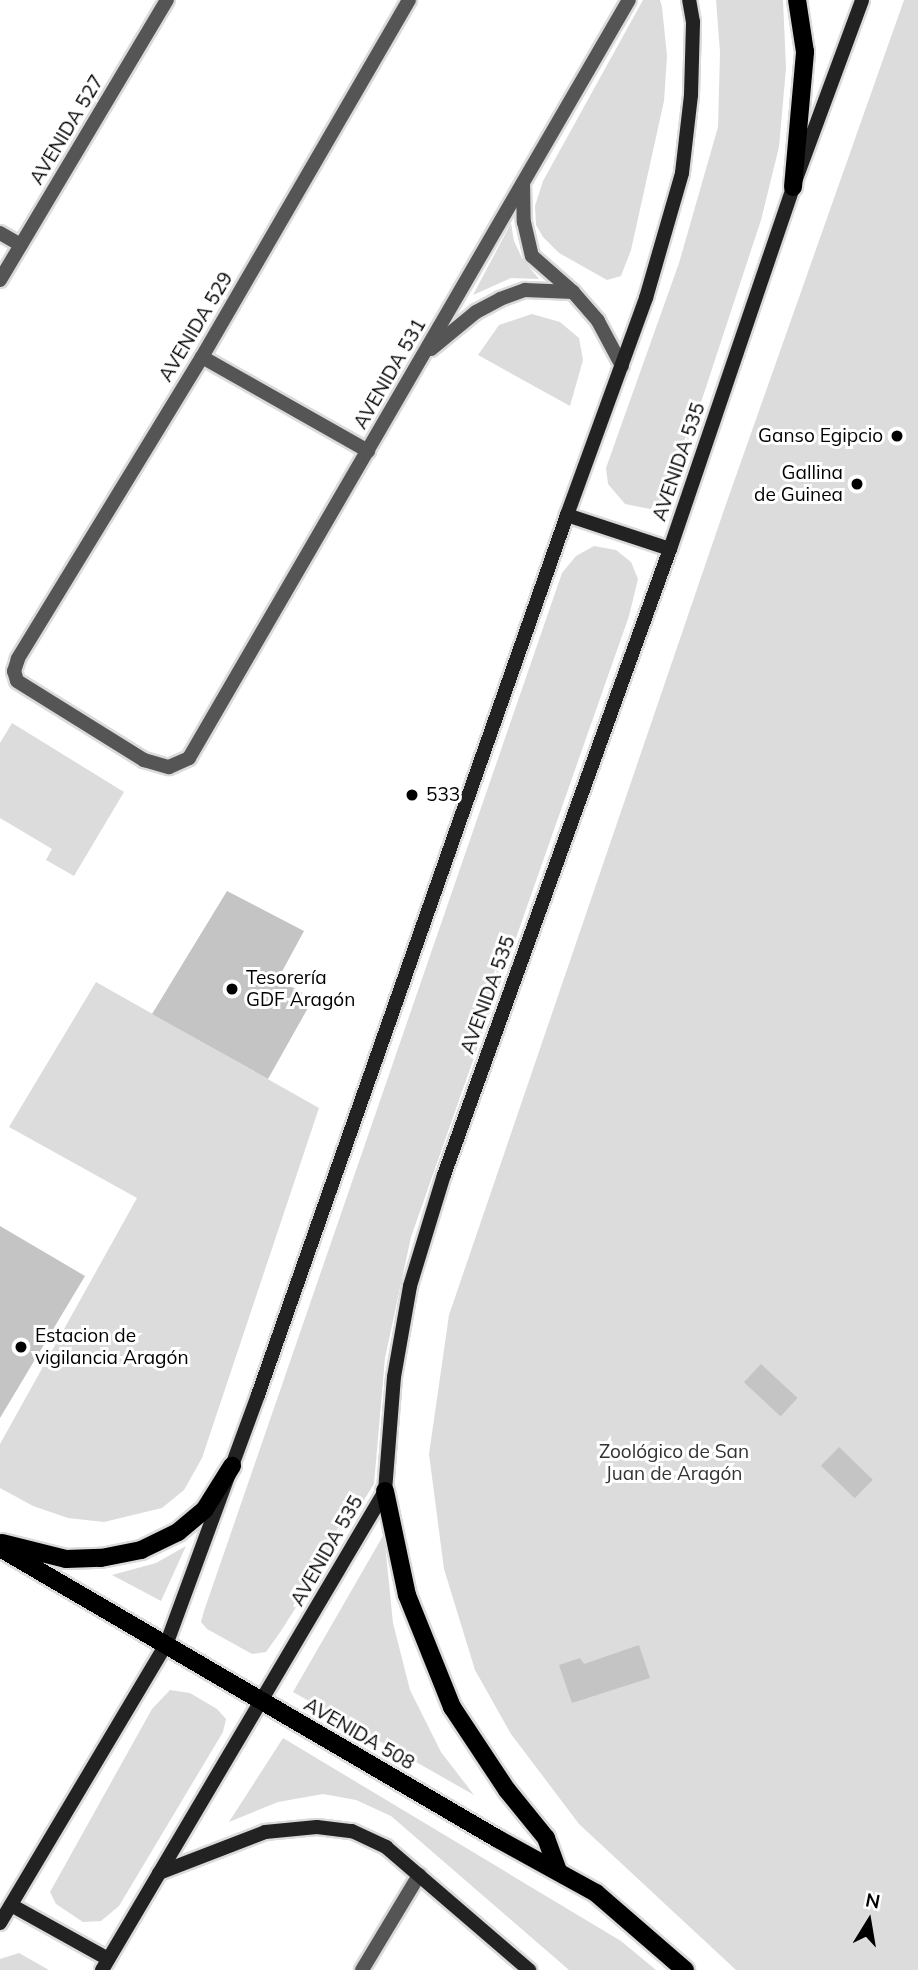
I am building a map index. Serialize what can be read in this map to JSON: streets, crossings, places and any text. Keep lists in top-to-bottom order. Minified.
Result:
{"streets":{"main road":["AVENIDA 508"],"street":["AVENIDA 527","AVENIDA 529","AVENIDA 531","AVENIDA 535"]},"crossings":[["AVENIDA 529","AVENIDA 531"],["AVENIDA 535","AVENIDA 508"]],"parks":["Zoológico de San Juan de Aragón"],"places":["Ganso Egipcio","Gallina de Guinea","533","Tesorería GDF Aragón","Estacion de vigilancia Aragón"],"north":"top"}
